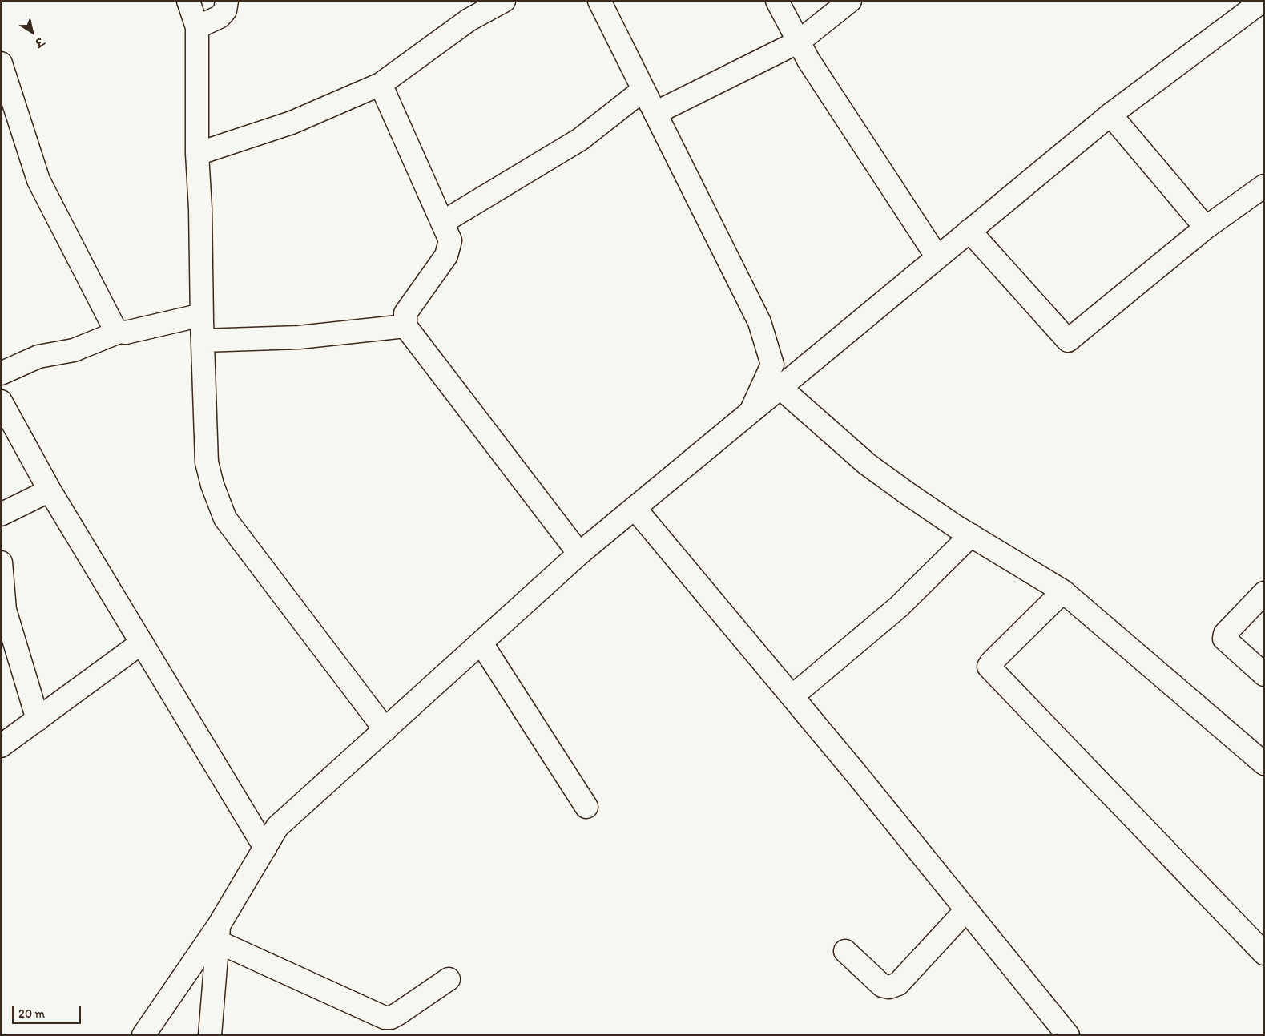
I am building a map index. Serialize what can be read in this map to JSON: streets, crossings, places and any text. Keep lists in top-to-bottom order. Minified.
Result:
{"scale_bar":"20 m","north":"bottom right"}
